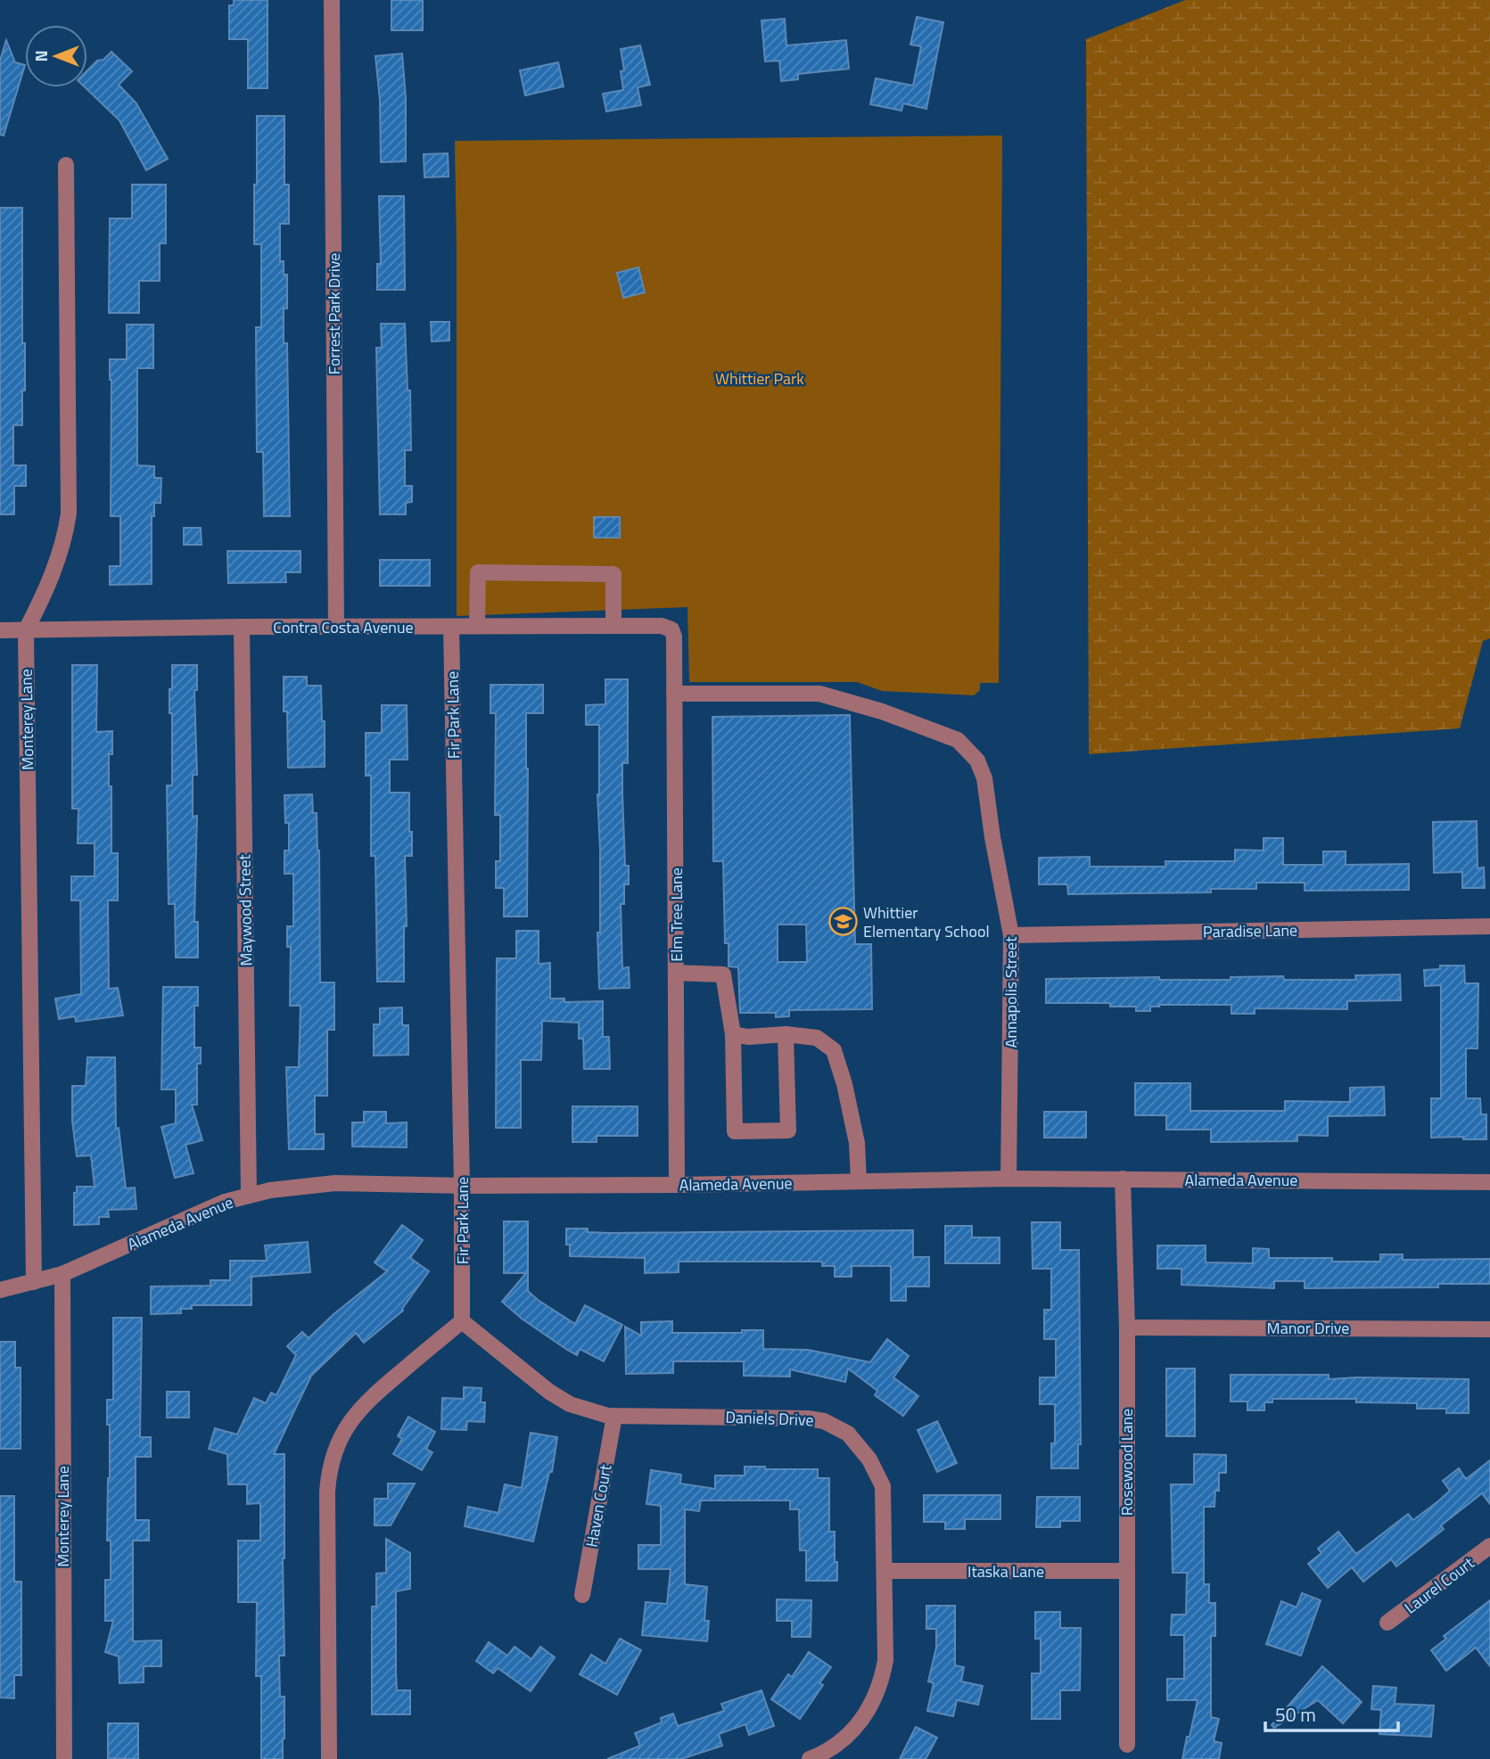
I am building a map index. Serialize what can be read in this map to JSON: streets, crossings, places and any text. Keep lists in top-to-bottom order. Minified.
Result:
{"streets":{"street":["Forrest Park Drive","Contra Costa Avenue","Fir Park Lane","Monterey Lane","Maywood Street","Elm Tree Lane","Paradise Lane","Annapolis Street","Alameda Avenue","Manor Drive","Daniels Drive","Rosewood Lane","Haven Court","Itaska Lane","Laurel Court"]},"crossings":[["Forrest Park Drive","Contra Costa Avenue"],["Contra Costa Avenue","Fir Park Lane"],["Contra Costa Avenue","Monterey Lane"],["Contra Costa Avenue","Maywood Street"],["Contra Costa Avenue","Elm Tree Lane"],["Fir Park Lane","Alameda Avenue"],["Fir Park Lane","Daniels Drive"],["Monterey Lane","Alameda Avenue"],["Maywood Street","Alameda Avenue"],["Elm Tree Lane","Annapolis Street"],["Elm Tree Lane","Alameda Avenue"],["Paradise Lane","Annapolis Street"],["Annapolis Street","Alameda Avenue"],["Alameda Avenue","Rosewood Lane"],["Manor Drive","Rosewood Lane"],["Daniels Drive","Haven Court"],["Daniels Drive","Itaska Lane"],["Rosewood Lane","Itaska Lane"]],"parks":["Whittier Park"],"places":{"school or university":["Whittier Elementary School"]},"scale_bar":"50 m","north":"left"}
